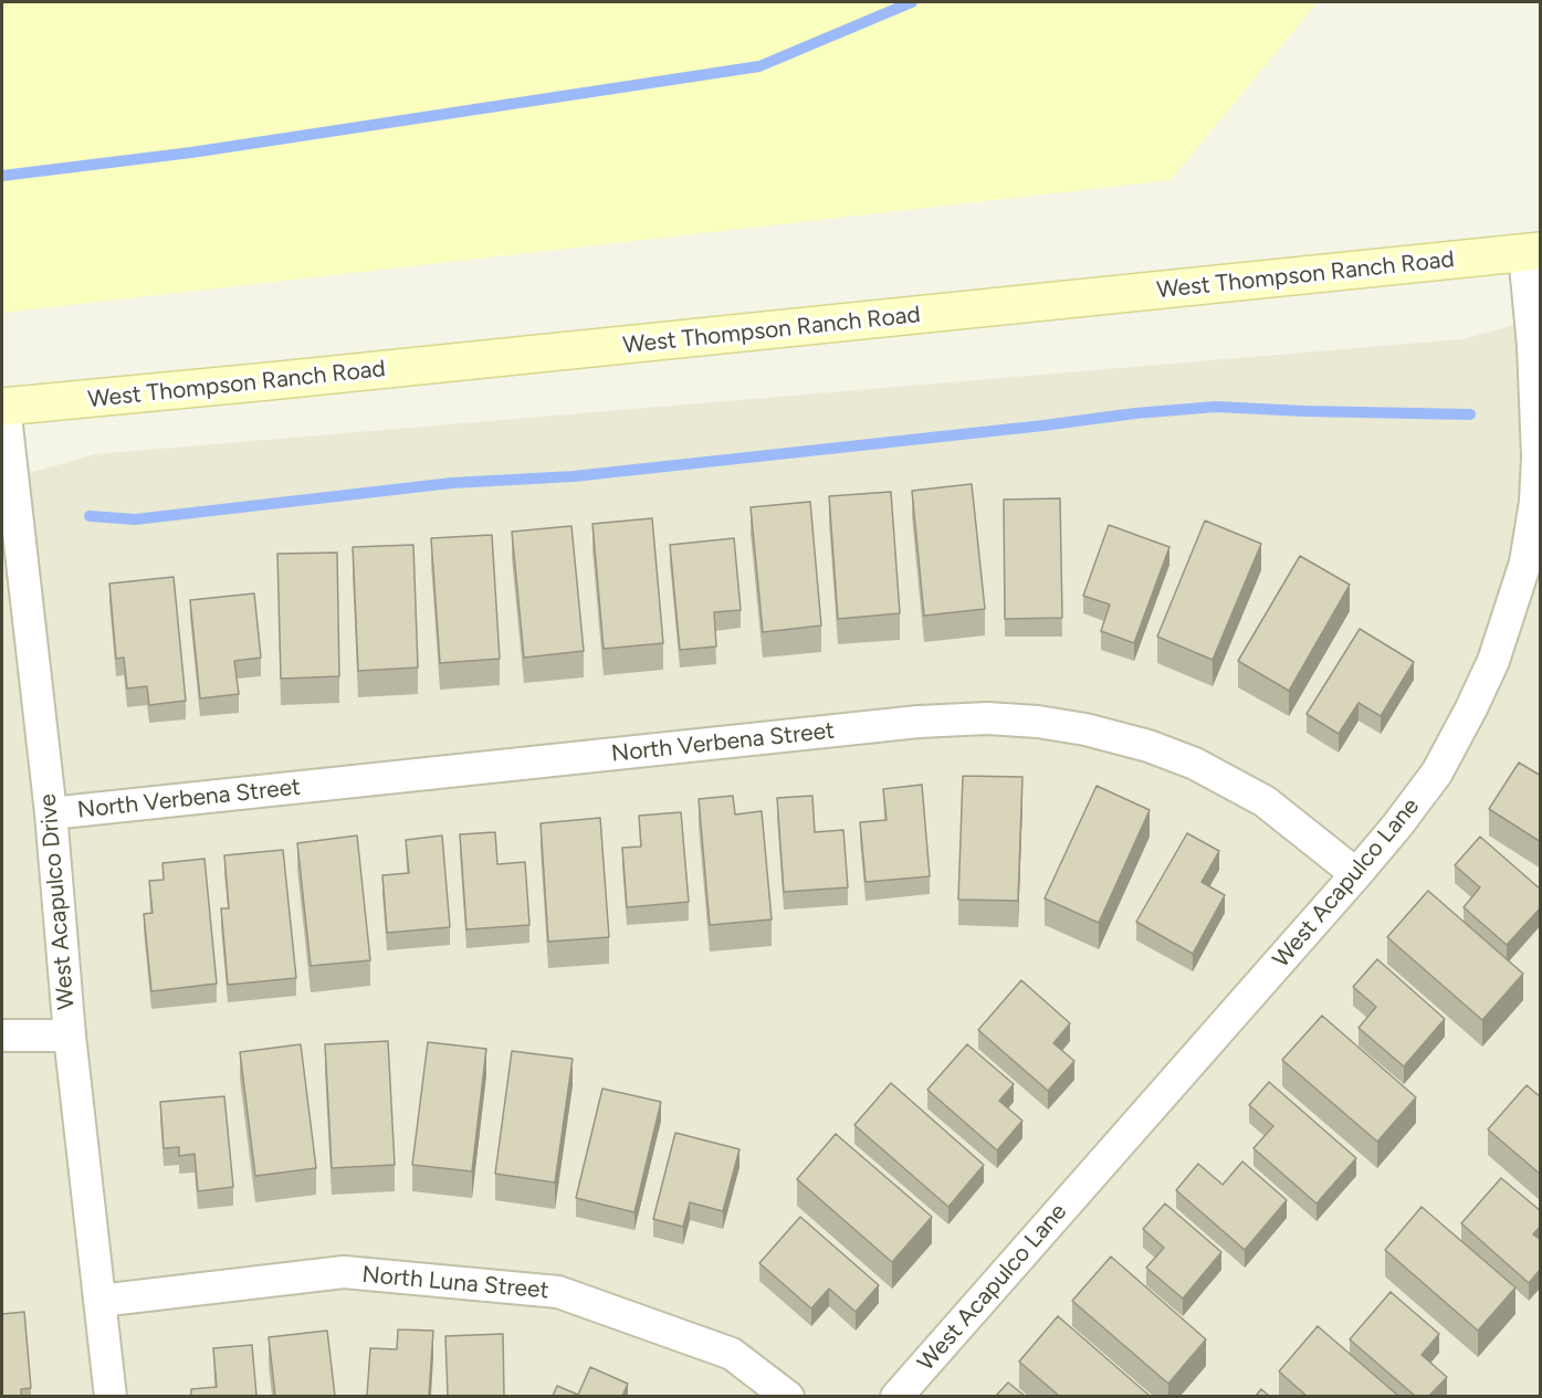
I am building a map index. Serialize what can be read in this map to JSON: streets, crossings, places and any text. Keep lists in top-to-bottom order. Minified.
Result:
{"streets":{"main road":["West Thompson Ranch Road"],"street":["North Verbena Street","West Acapulco Lane","West Acapulco Drive","North Luna Street"]},"crossings":[["West Thompson Ranch Road","West Acapulco Lane"],["West Thompson Ranch Road","West Acapulco Drive"],["North Verbena Street","West Acapulco Lane"],["North Verbena Street","West Acapulco Drive"],["West Acapulco Drive","North Luna Street"]]}
